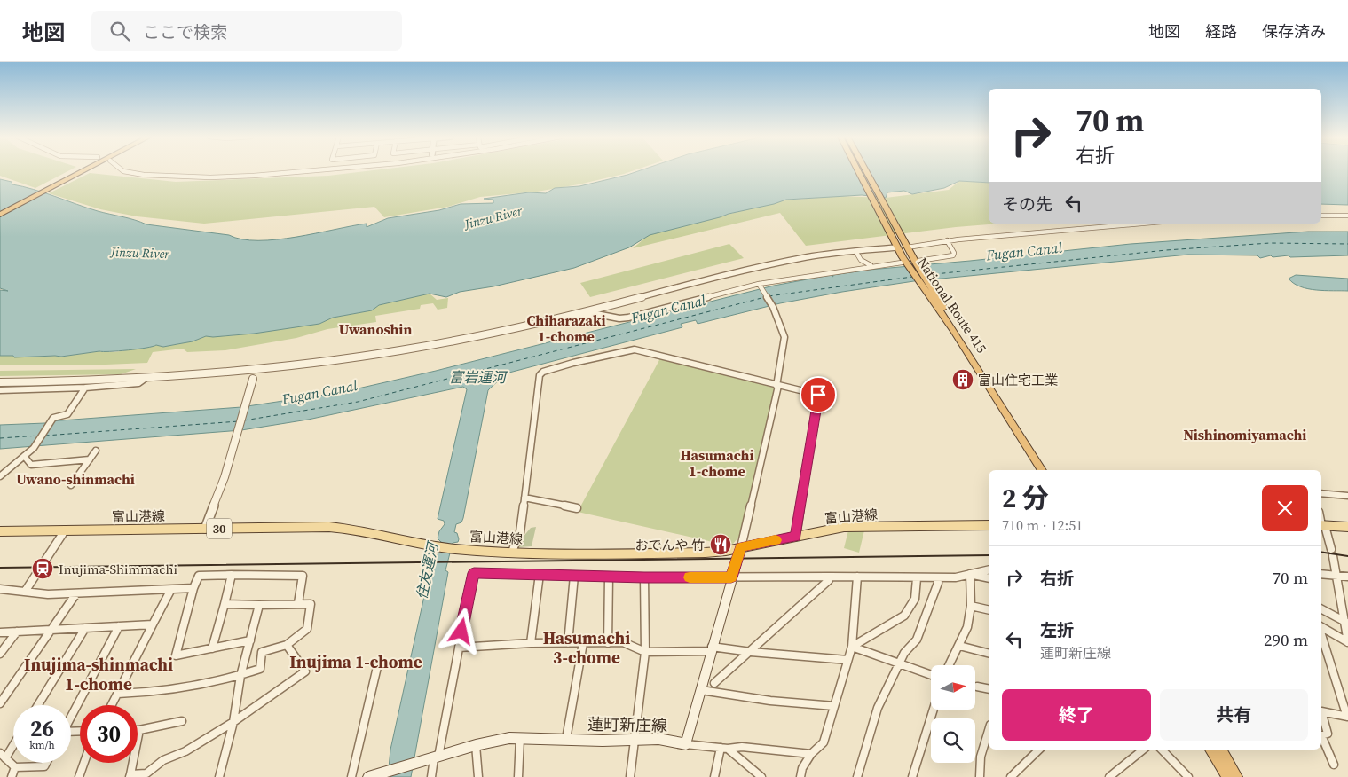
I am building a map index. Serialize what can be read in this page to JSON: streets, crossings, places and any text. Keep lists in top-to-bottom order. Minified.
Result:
{"streets":{"highway":["National Route 415"],"main road":["富山港線","30","蓮町新庄線"]},"districts":["Chiharazaki 1-chome","Uwanoshin","Nishinomiyamachi","Hasumachi 1-chome","Uwano-shinmachi","Hasumachi 3-chome","Inujima 1-chome","Inujima-shinmachi 1-chome"],"water":["Jinzu River","Fugan Canal","富岩運河","住友運河"],"places":{"building":["富山住宅工業"],"restaurant":["おでんや 竹"],"station":["Inujima-Shimmachi"]},"north":"right","page":{"header":"地図","search":"ここで検索","nav":["地図","経路","保存済み"],"turn":["70 m","右折"],"then":"その先","heading":["2 分","710 m · 12:51"],"list":[{"name":"右折","value":"70 m"},{"name":"左折","note":"蓮町新庄線","value":"290 m"}],"buttons":["終了","共有"],"speed":"26 km/h","limit":"30"}}
